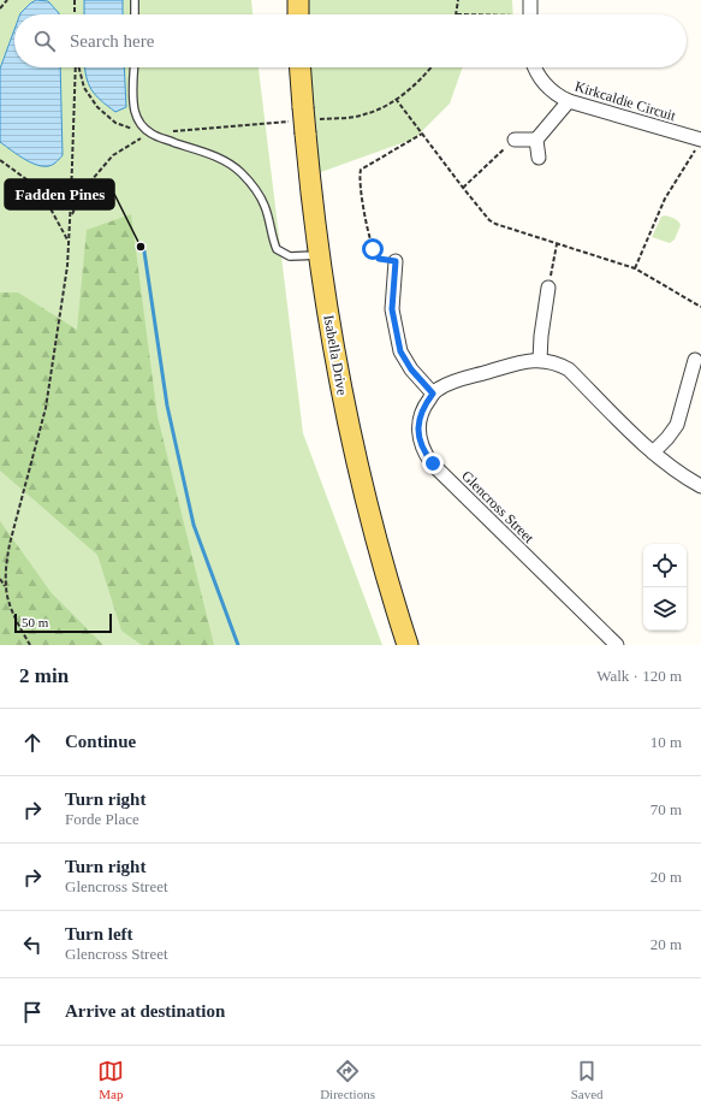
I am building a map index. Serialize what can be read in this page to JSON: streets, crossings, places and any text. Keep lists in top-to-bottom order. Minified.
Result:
{"streets":{"main road":["Isabella Drive"],"street":["Kirkcaldie Circuit","Glencross Street"]},"places":["Fadden Pines"],"scale_bar":"50 m","page":{"search":"Search here","scale":"50 m","heading":["2 min","Walk · 120 m"],"list":[["Continue","10 m"],["Turn right","Forde Place","70 m"],["Turn right","Glencross Street","20 m"],["Turn left","Glencross Street","20 m"],"Arrive at destination"],"nav":["Map","Directions","Saved"]}}
